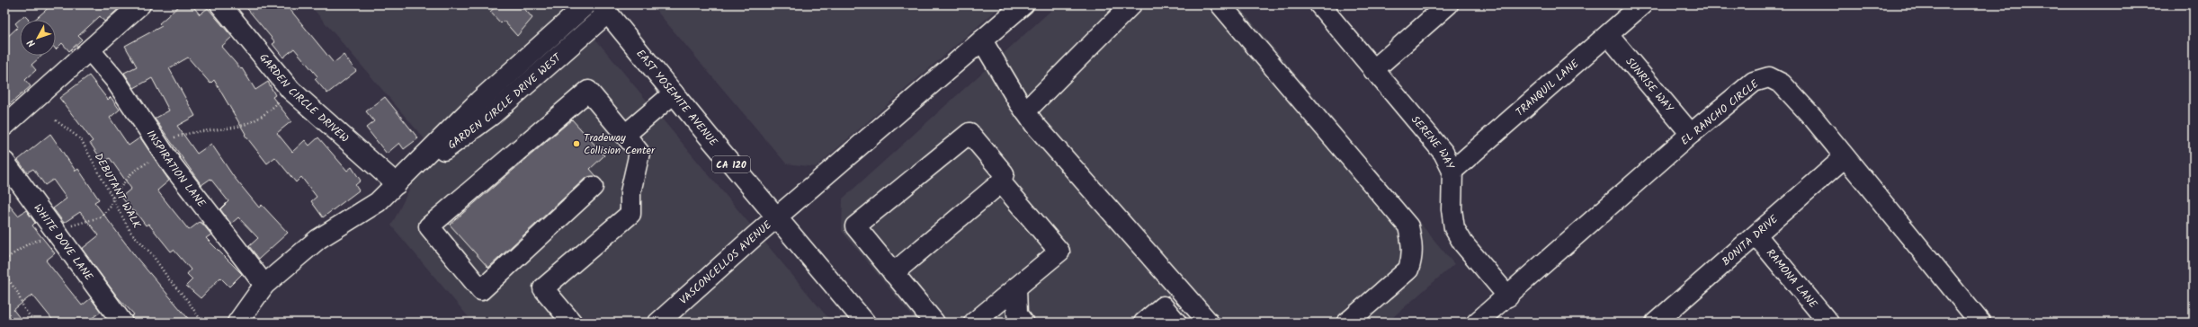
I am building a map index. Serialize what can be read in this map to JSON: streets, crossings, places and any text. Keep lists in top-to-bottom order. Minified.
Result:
{"streets":{"street":["SUNRISE WAY","TRANQUIL LANE","GARDEN CIRCLE DRIVEW","EAST YOSEMITE AVENUE","GARDEN CIRCLE DRIVE WEST","EL RANCHO CIRCLE","SERENE WAY","CA 120","INSPIRATION LANE","BONITA DRIVE","WHITE DOVE LANE","VASCONCELLOS AVENUE","RAMONA LANE"],"path":["DEBUTANT WALK"]},"crossings":[["SUNRISE WAY","TRANQUIL LANE"],["SUNRISE WAY","EL RANCHO CIRCLE"],["TRANQUIL LANE","SERENE WAY"],["GARDEN CIRCLE DRIVEW","GARDEN CIRCLE DRIVE WEST"],["EAST YOSEMITE AVENUE","GARDEN CIRCLE DRIVE WEST"],["EAST YOSEMITE AVENUE","VASCONCELLOS AVENUE"],["GARDEN CIRCLE DRIVE WEST","INSPIRATION LANE"],["EL RANCHO CIRCLE","SERENE WAY"],["EL RANCHO CIRCLE","BONITA DRIVE"],["BONITA DRIVE","RAMONA LANE"]],"places":["Tradeway Collision Center"],"north":"bottom left"}
